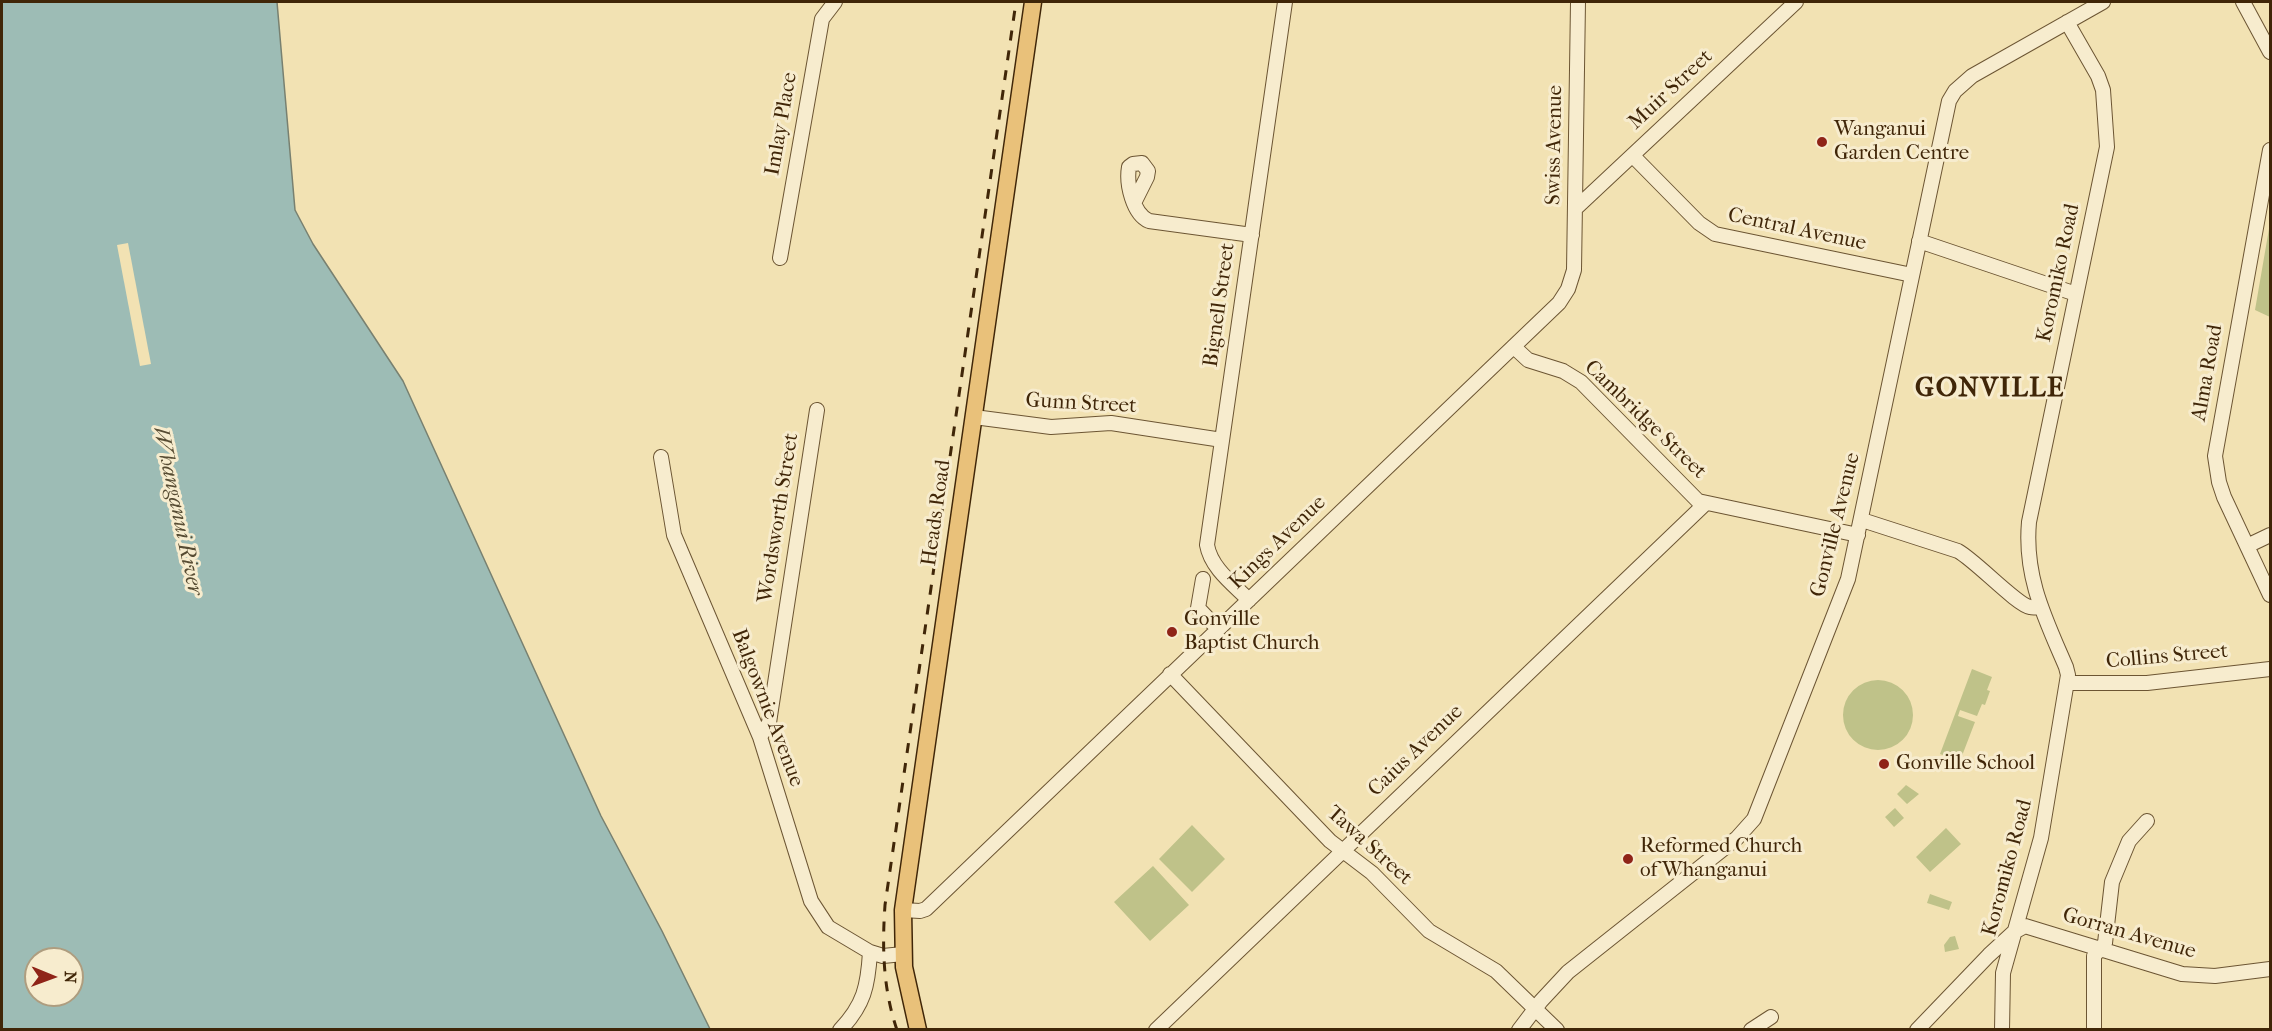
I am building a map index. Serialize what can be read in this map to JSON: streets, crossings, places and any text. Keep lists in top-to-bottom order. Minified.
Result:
{"streets":{"main road":["Heads Road"],"street":["Muir Street","Imlay Place","Swiss Avenue","Central Avenue","Koromiko Road","Bignell Street","Alma Road","Gunn Street","Cambridge Street","Wordsworth Street","Gonville Avenue","Kings Avenue","Collins Street","Balgownie Avenue","Caius Avenue","Tawa Street","Gorran Avenue"]},"crossings":[["Muir Street","Swiss Avenue"],["Muir Street","Central Avenue"],["Swiss Avenue","Kings Avenue"],["Central Avenue","Gonville Avenue"],["Koromiko Road","Gonville Avenue"],["Koromiko Road","Collins Street"],["Koromiko Road","Gorran Avenue"],["Bignell Street","Gunn Street"],["Bignell Street","Kings Avenue"],["Gunn Street","Heads Road"],["Cambridge Street","Gonville Avenue"],["Cambridge Street","Kings Avenue"],["Cambridge Street","Caius Avenue"],["Heads Road","Kings Avenue"],["Heads Road","Balgownie Avenue"],["Wordsworth Street","Balgownie Avenue"],["Gonville Avenue","Tawa Street"],["Kings Avenue","Tawa Street"],["Caius Avenue","Tawa Street"]],"districts":["GONVILLE"],"water":["Whanganui River"],"places":["Wanganui Garden Centre","Gonville Baptist Church","Gonville School","Reformed Church of Whanganui"],"north":"right"}
